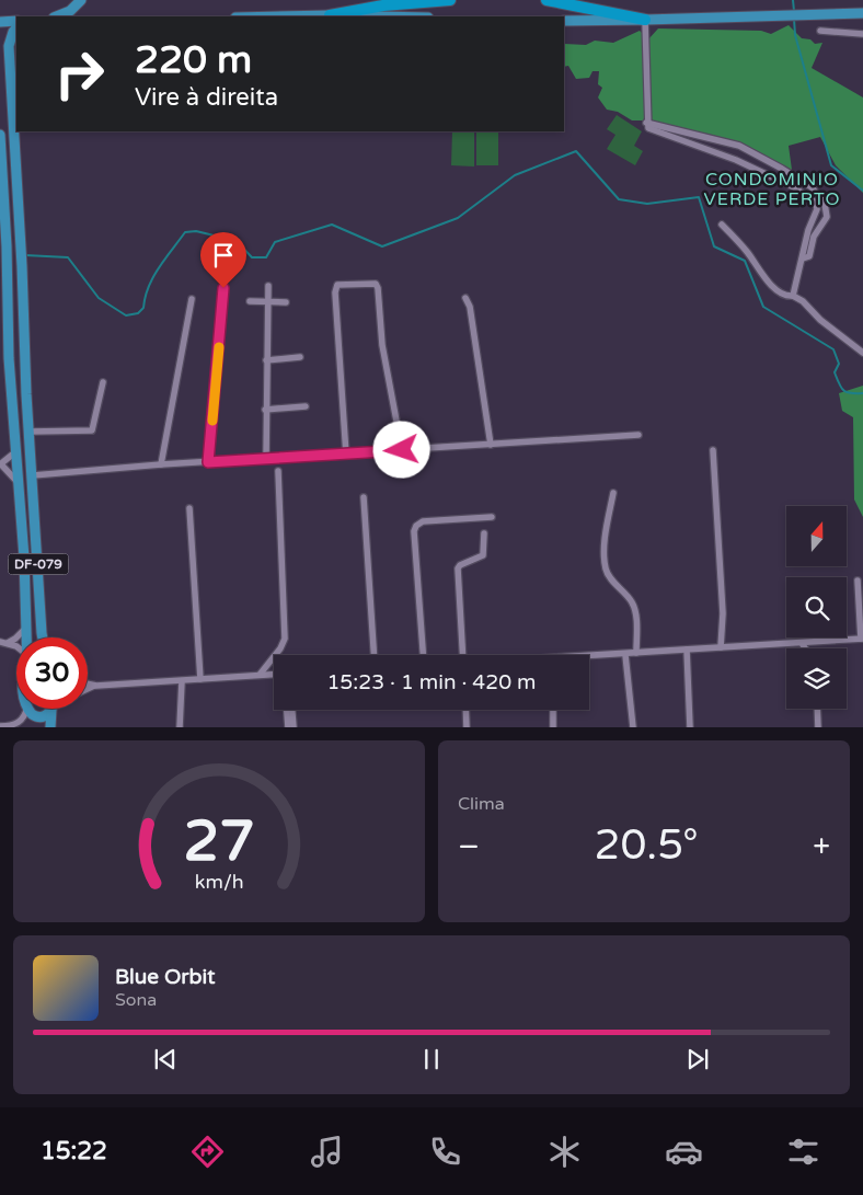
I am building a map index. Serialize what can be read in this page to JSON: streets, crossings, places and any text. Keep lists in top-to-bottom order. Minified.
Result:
{"streets":{"main road":["DF-079"]},"districts":["CONDOMINIO VERDE PERTO"],"north":"top","page":{"turn":["220 m","Vire à direita"],"limit":"30","trip":"15:23 · 1 min · 420 m","tile":"Clima","heat":["−","20.5°","+"],"song":["Blue Orbit","Sona"],"tabs":"15:22","gauge":["27","km/h"]}}
